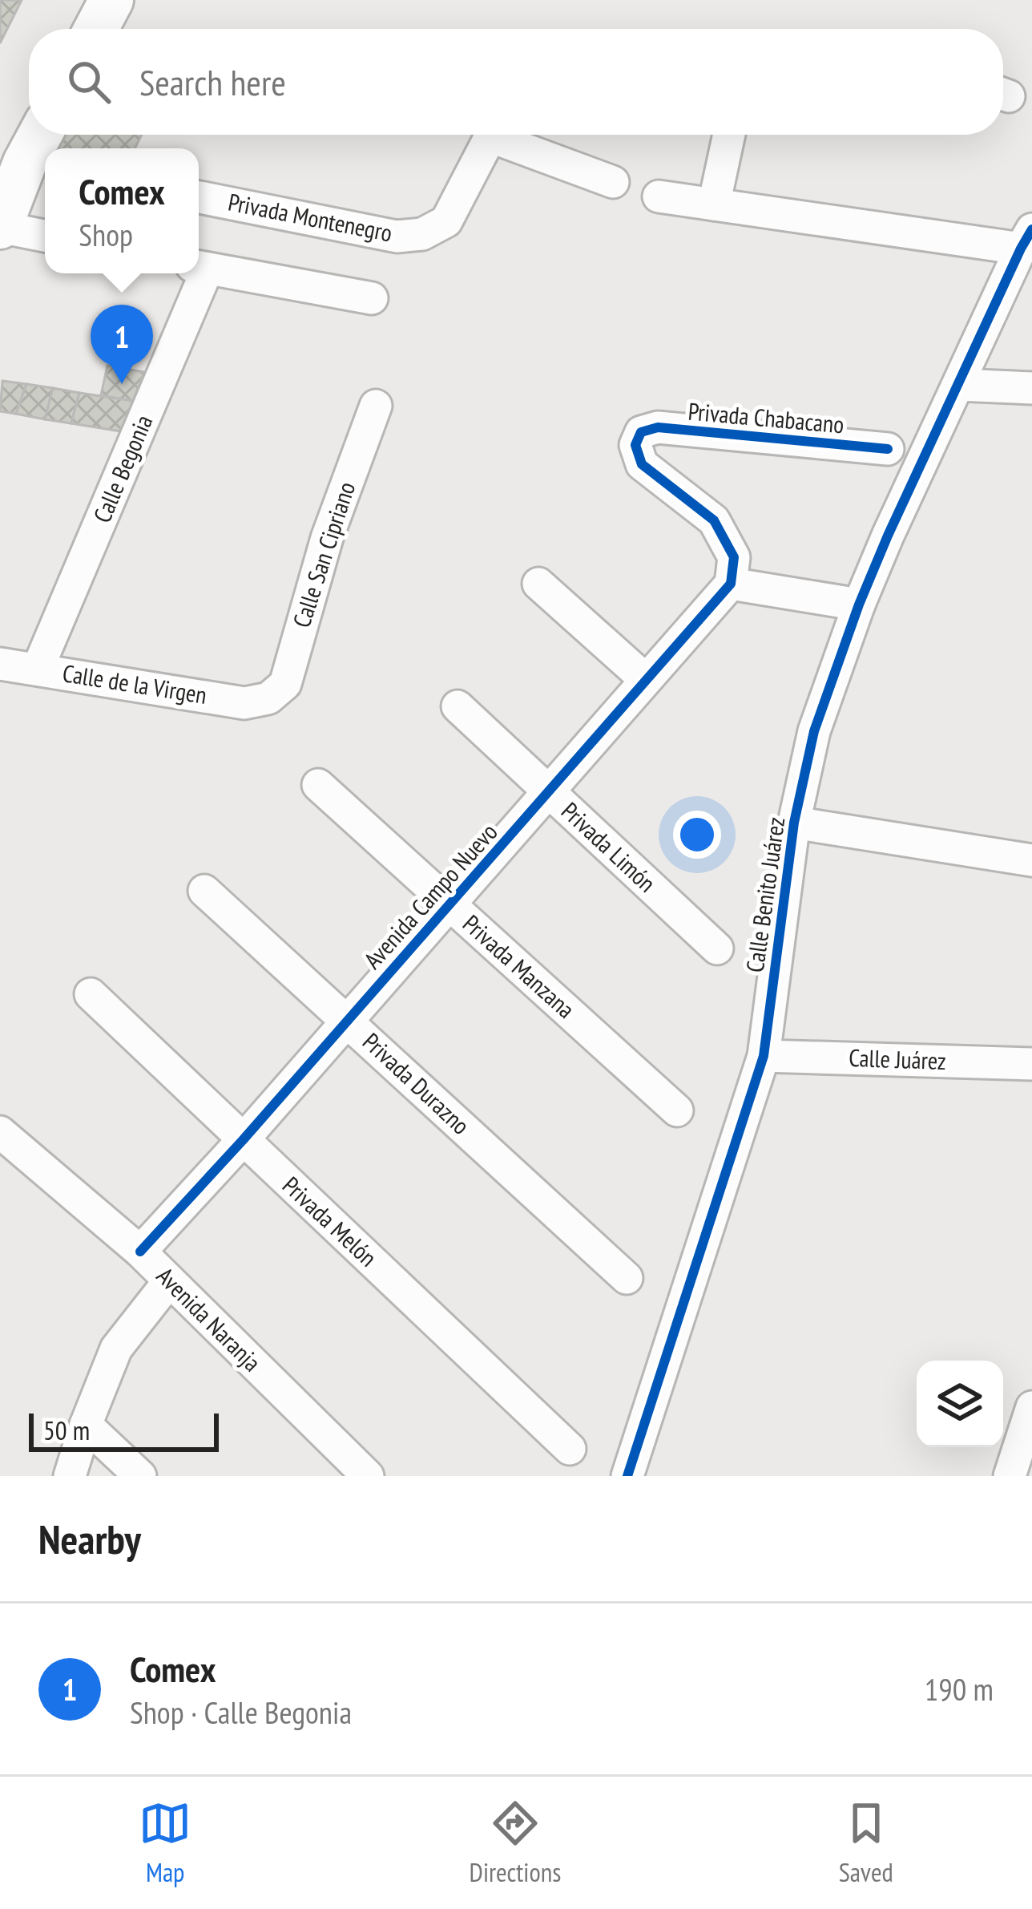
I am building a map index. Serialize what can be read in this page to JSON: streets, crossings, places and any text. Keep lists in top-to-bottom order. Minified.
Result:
{"streets":{"street":["Privada Montenegro","Privada Chabacano","Calle Begonia","Calle San Cipriano","Calle de la Virgen","Privada Limón","Calle Benito Juárez","Avenida Campo Nuevo","Privada Manzana","Calle Juárez","Privada Durazno","Privada Melón","Avenida Naranja"]},"crossings":[["Privada Chabacano","Avenida Campo Nuevo"],["Calle Begonia","Calle de la Virgen"],["Calle San Cipriano","Calle de la Virgen"],["Privada Limón","Avenida Campo Nuevo"],["Calle Benito Juárez","Calle Juárez"],["Avenida Campo Nuevo","Privada Manzana"],["Avenida Campo Nuevo","Privada Durazno"],["Avenida Campo Nuevo","Privada Melón"],["Avenida Campo Nuevo","Avenida Naranja"]],"scale_bar":"50 m","page":{"search":"Search here","popup":["Comex","Shop"],"pins":"1","scale":"50 m","heading":"Nearby","list":[{"mark":"1","name":"Comex","note":"Shop · Calle Begonia","value":"190 m"}],"nav":["Map","Directions","Saved"]}}
